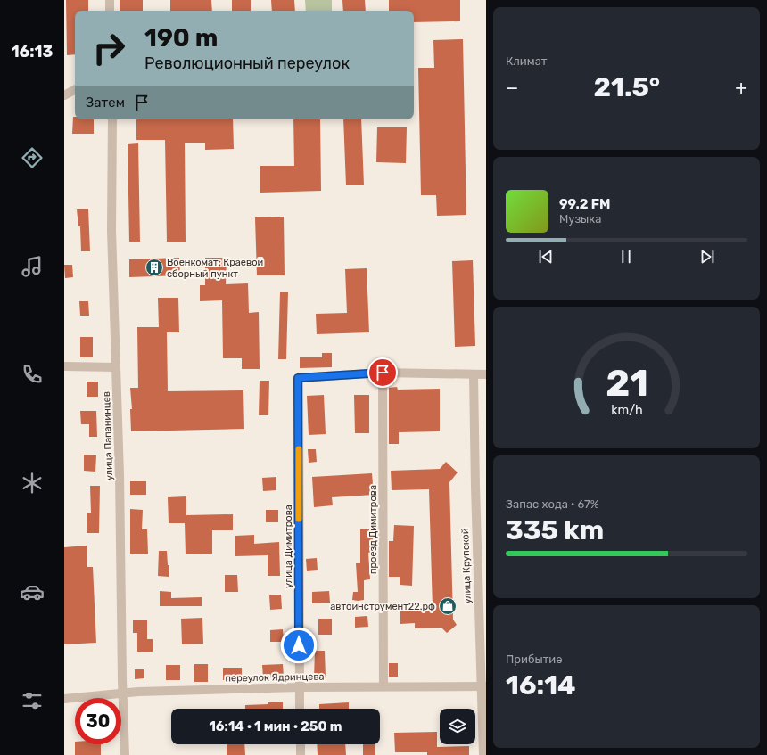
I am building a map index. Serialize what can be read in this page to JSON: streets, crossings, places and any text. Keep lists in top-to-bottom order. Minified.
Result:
{"streets":{"street":["улица Папанинцев","проезд Димитрова","улица Димитрова","улица Крупской","переулок Ядринцева"]},"crossings":[["улица Папанинцев","переулок Ядринцева"],["проезд Димитрова","улица Димитрова"],["проезд Димитрова","переулок Ядринцева"],["улица Димитрова","переулок Ядринцева"],["улица Крупской","переулок Ядринцева"]],"places":{"building":["Военкомат: Краевой сборный пункт"],"shop":["автоинструмент22.рф"]},"page":{"tabs":"16:13","tile":["Климат",["Запас хода · 67%","335 km"],["Прибытие","16:14"]],"turn":["190 m","Революционный переулок"],"heat":["−","21.5°","+"],"then":"Затем","song":["99.2 FM","Музыка"],"limit":"30","trip":"16:14 · 1 мин · 250 m","gauge":["21","km/h"]}}
